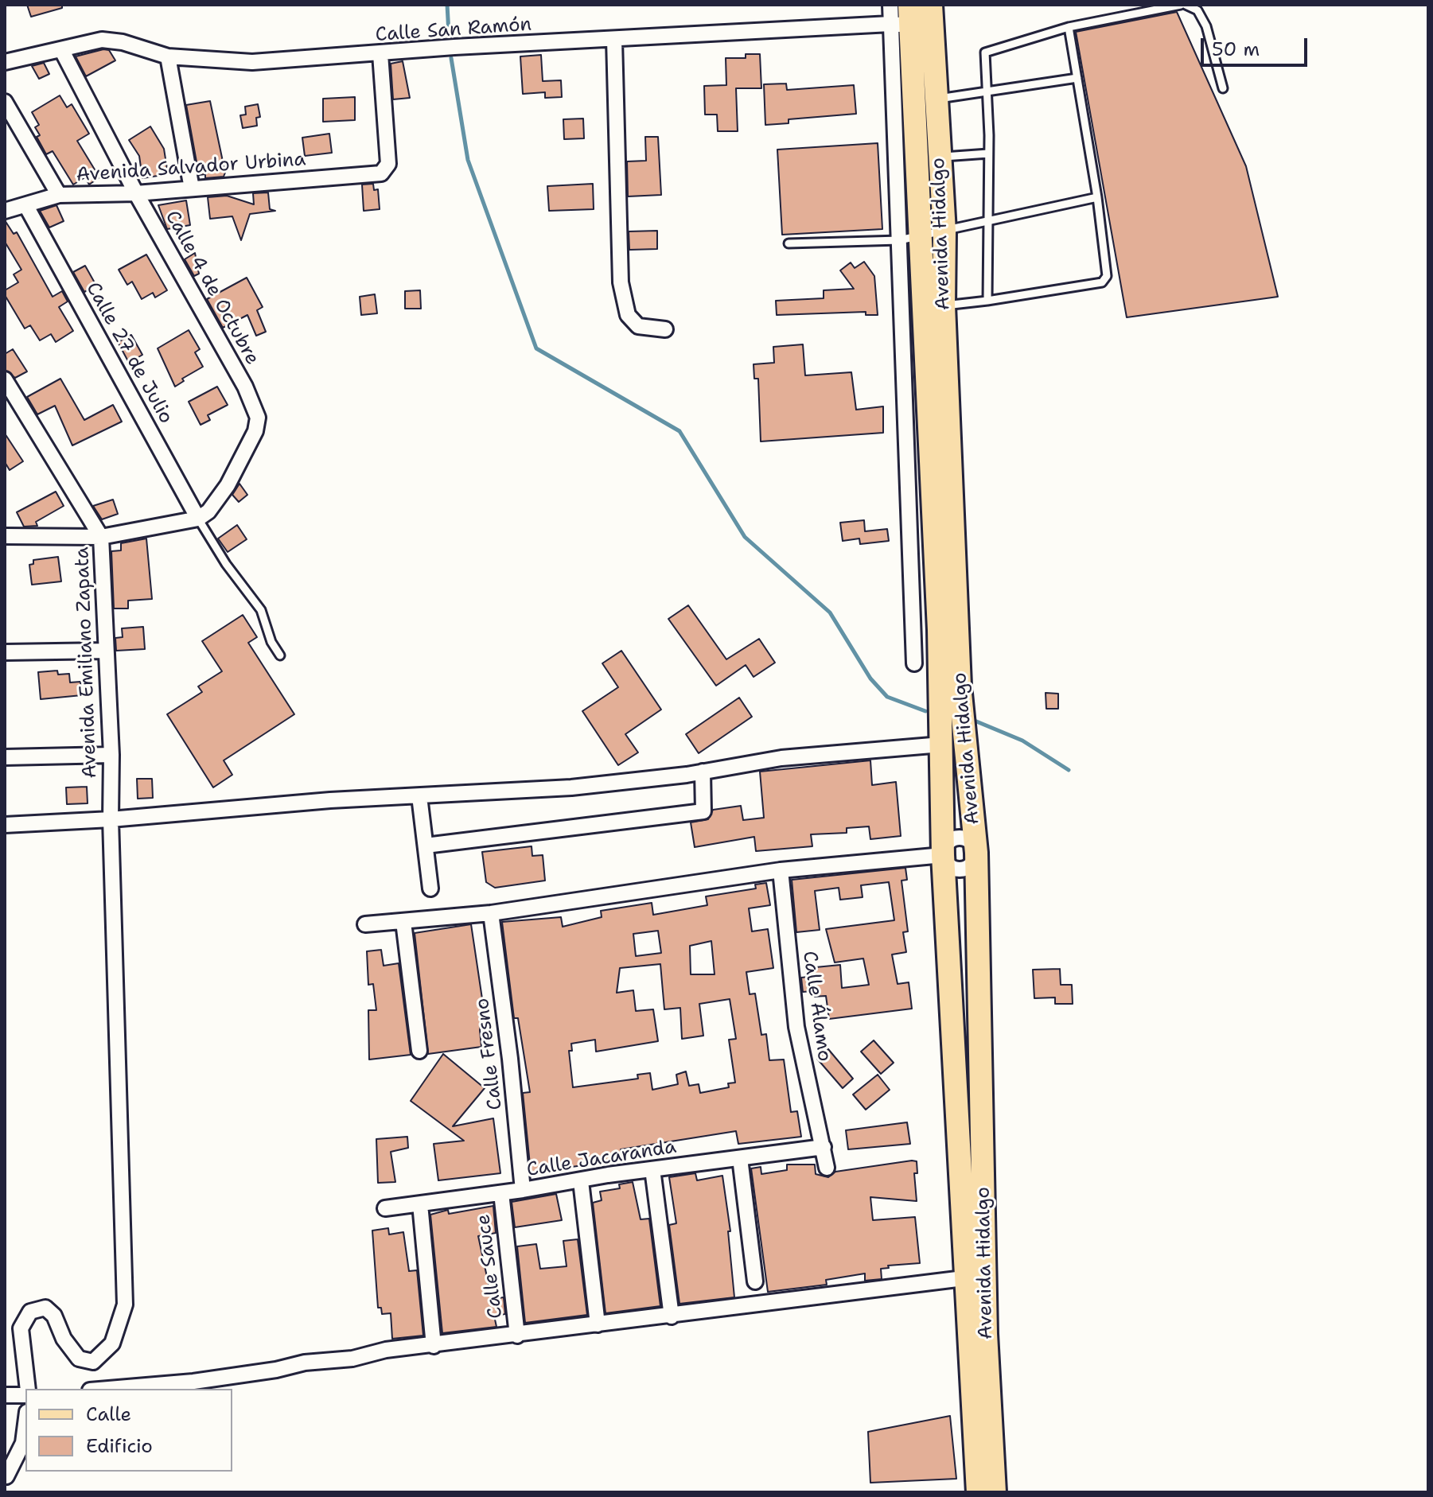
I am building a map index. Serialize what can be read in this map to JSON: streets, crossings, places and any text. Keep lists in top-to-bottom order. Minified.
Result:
{"streets":{"main road":["Avenida Hidalgo"],"street":["Calle San Ramón","Avenida Salvador Urbina","Calle 4 de Octubre","Calle 27 de Julio","Avenida Emiliano Zapata","Calle Álamo","Calle Fresno","Calle Jacaranda","Calle Sauce"]},"crossings":[["Calle San Ramón","Avenida Salvador Urbina"],["Calle San Ramón","Avenida Hidalgo"],["Calle San Ramón","Calle 4 de Octubre"],["Avenida Salvador Urbina","Calle 4 de Octubre"],["Avenida Salvador Urbina","Calle 27 de Julio"],["Calle 4 de Octubre","Calle 27 de Julio"],["Calle Álamo","Calle Jacaranda"],["Calle Fresno","Calle Jacaranda"],["Calle Jacaranda","Calle Sauce"]],"legend":["Calle","Edificio"],"scale_bar":"50 m"}
